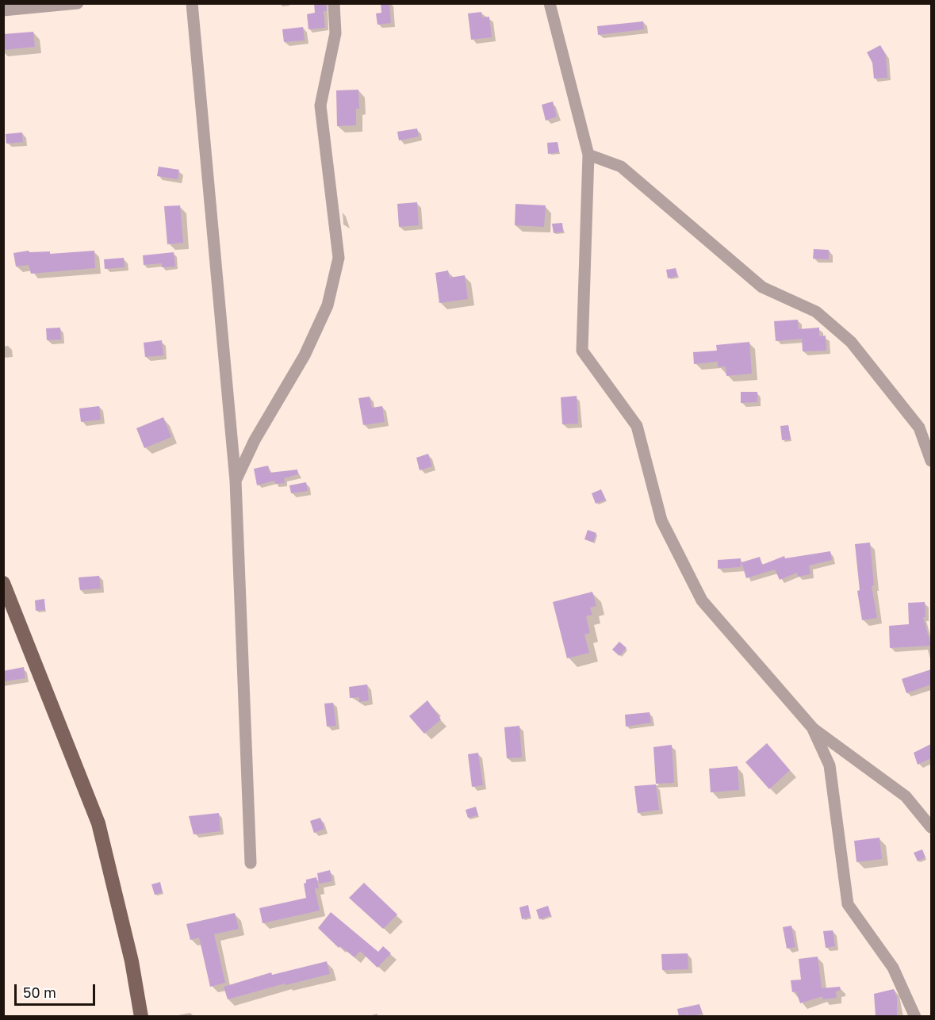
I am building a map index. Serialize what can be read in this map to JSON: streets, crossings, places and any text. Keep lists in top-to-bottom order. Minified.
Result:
{"scale_bar":"50 m"}
